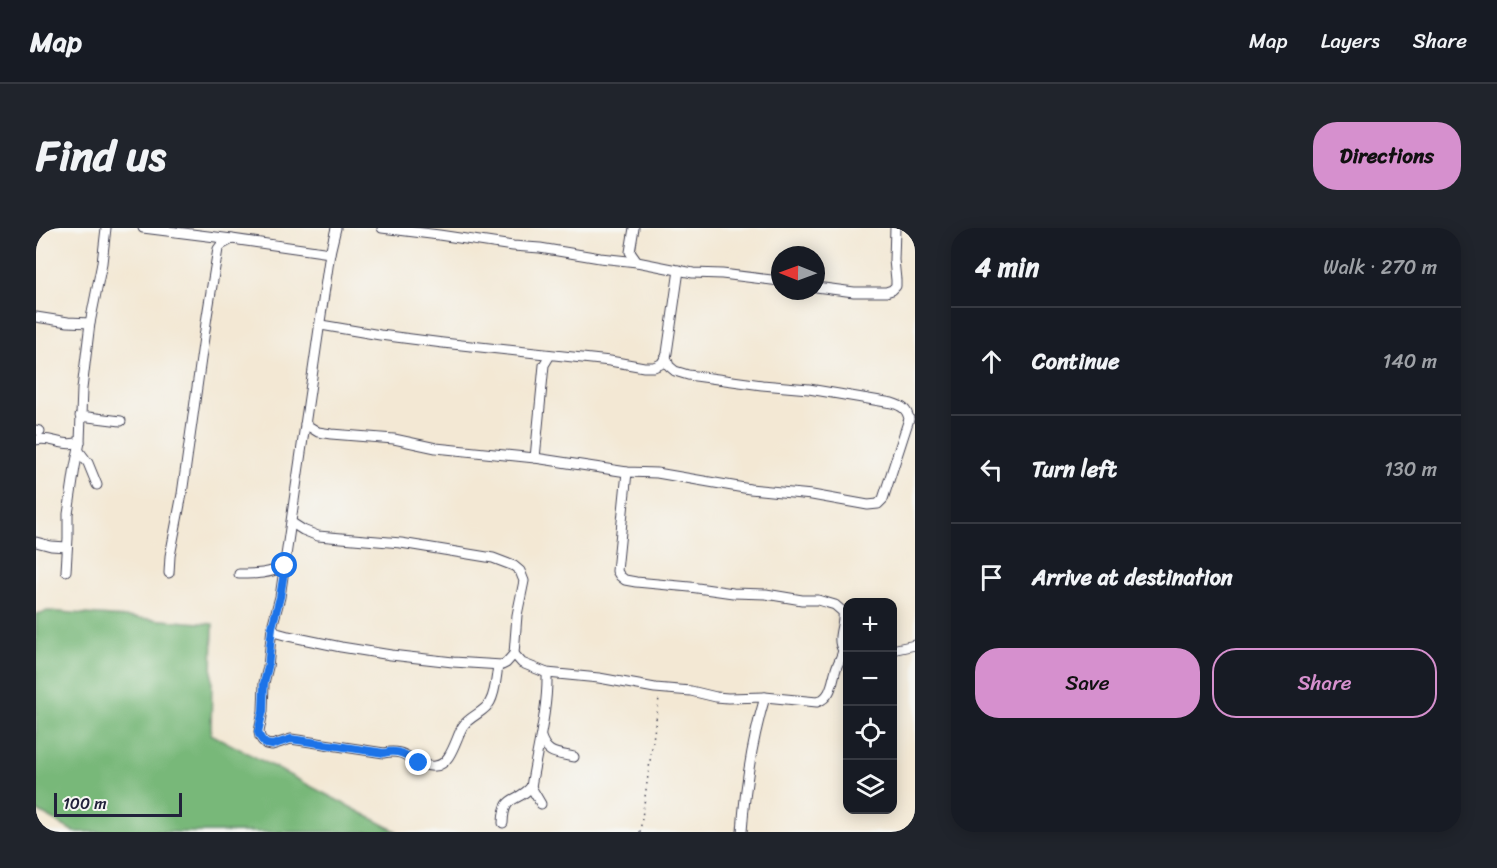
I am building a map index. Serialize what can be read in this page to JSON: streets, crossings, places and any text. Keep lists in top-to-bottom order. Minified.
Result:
{"scale_bar":"100 m","north":"left","page":{"header":"Map","nav":["Map","Layers","Share"],"title":"Find us","buttons":["Directions",["Save","Share"]],"heading":["4 min","Walk · 270 m"],"list":[["Continue","140 m"],["Turn left","130 m"],"Arrive at destination"],"map_buttons":["+","−"],"scale":"100 m"}}
